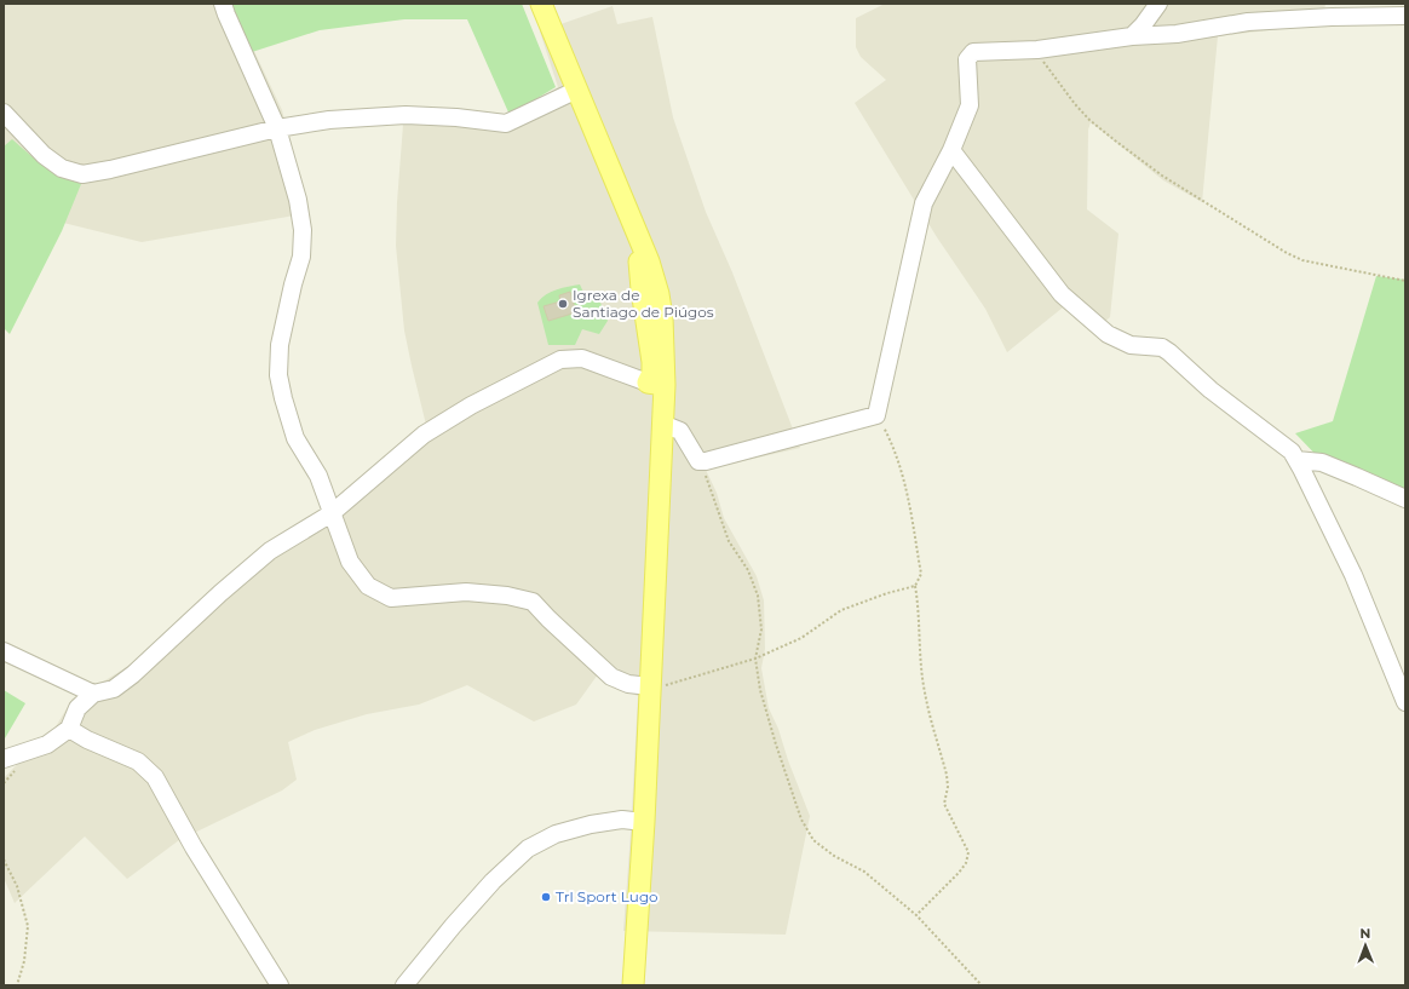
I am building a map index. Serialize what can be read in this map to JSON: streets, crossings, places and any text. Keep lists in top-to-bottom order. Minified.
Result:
{"places":["Igrexa de Santiago de Piúgos","Trl Sport Lugo"],"north":"top"}
